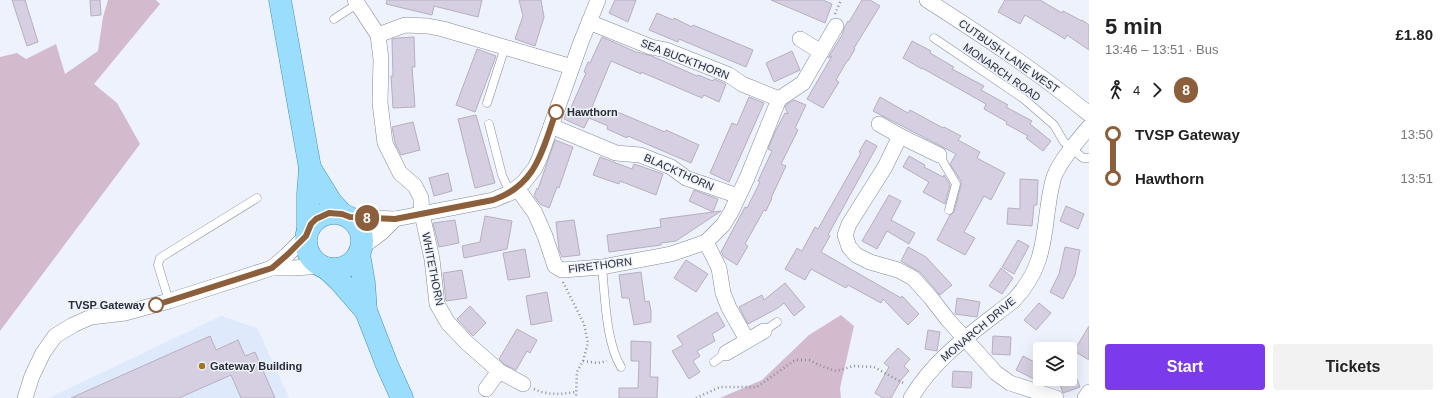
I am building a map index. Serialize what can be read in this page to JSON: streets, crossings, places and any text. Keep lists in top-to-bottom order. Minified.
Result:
{"streets":{"street":["CUTBUSH LANE WEST","SEA BUCKTHORN","BLACKTHORN","FIRETHORN","WHITETHORN","MONARCH DRIVE"],"lane":["MONARCH ROAD"]},"crossings":[["SEA BUCKTHORN","FIRETHORN"],["MONARCH ROAD","MONARCH DRIVE"],["BLACKTHORN","FIRETHORN"]],"places":["Hawthorn","TVSP Gateway","Gateway Building"],"lines":["bus line 8"],"page":{"on_map":"8","heading":["5 min","13:46 – 13:51 · Bus","£1.80"],"legs":["4","8"],"list":[{"name":"TVSP Gateway","value":"13:50"},{"name":"Hawthorn","value":"13:51"}],"buttons":["Start","Tickets"]}}
